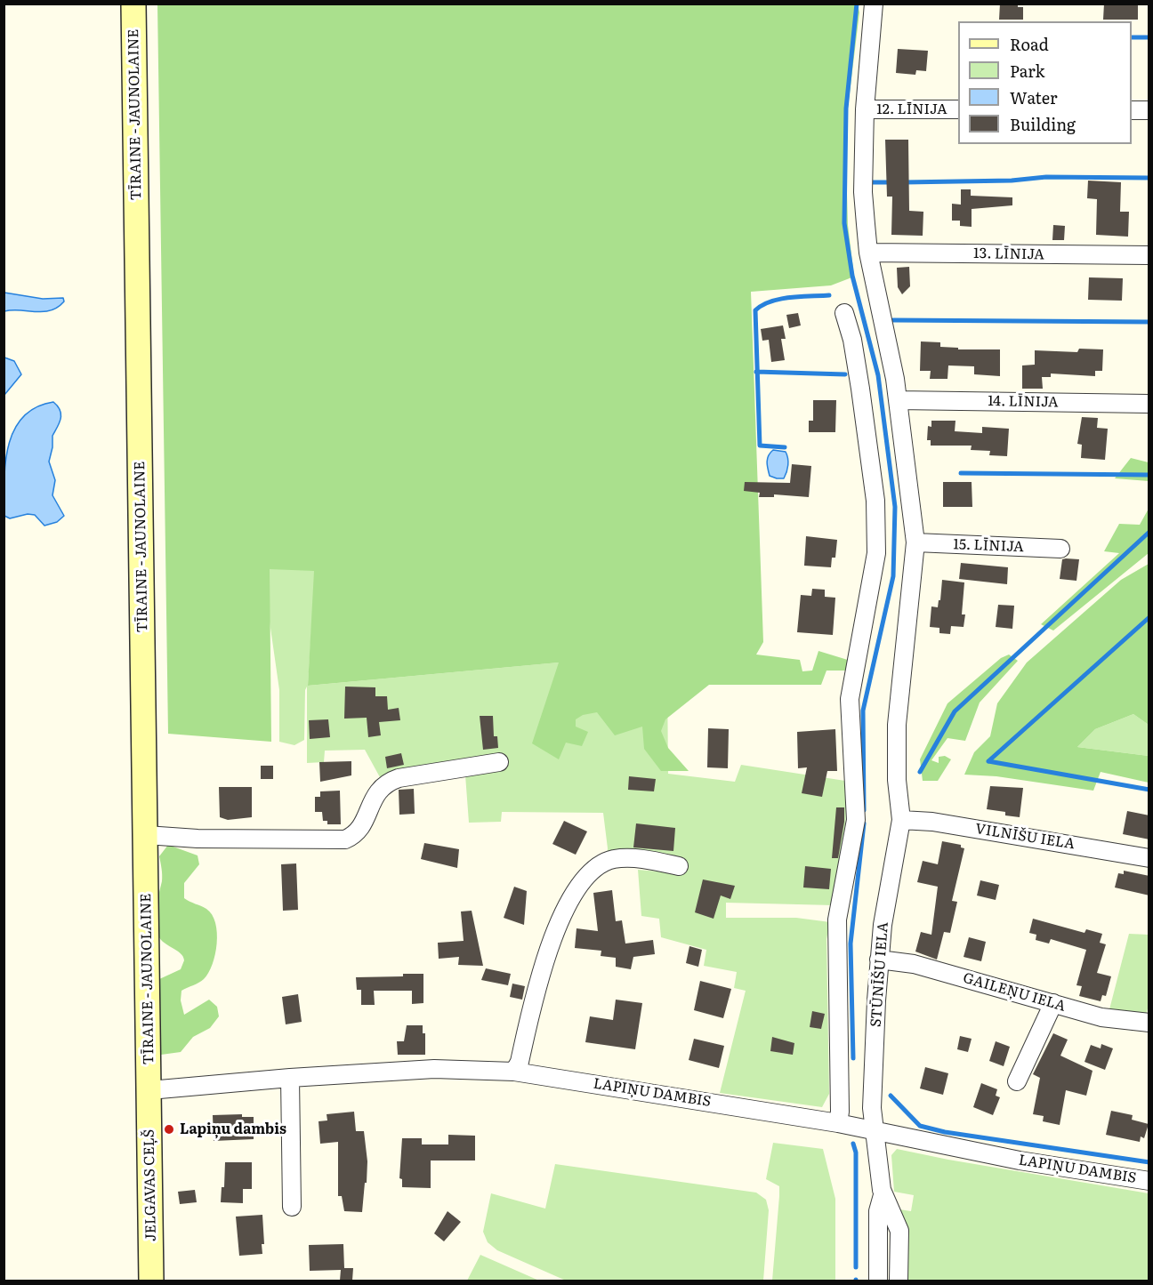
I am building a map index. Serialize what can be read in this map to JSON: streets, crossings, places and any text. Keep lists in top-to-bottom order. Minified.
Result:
{"streets":{"main road":["TĪRAINE - JAUNOLAINE","JELGAVAS CEĻŠ"],"street":["12. LĪNIJA","13. LĪNIJA","14. LĪNIJA","15. LĪNIJA","VILNĪŠU IELA","STŪNĪŠU IELA","GAILEŅU IELA","LAPIŅU DAMBIS"]},"crossings":[["12. LĪNIJA","STŪNĪŠU IELA"],["TĪRAINE - JAUNOLAINE","LAPIŅU DAMBIS"],["TĪRAINE - JAUNOLAINE","JELGAVAS CEĻŠ"],["13. LĪNIJA","STŪNĪŠU IELA"],["14. LĪNIJA","STŪNĪŠU IELA"],["15. LĪNIJA","STŪNĪŠU IELA"],["VILNĪŠU IELA","STŪNĪŠU IELA"],["STŪNĪŠU IELA","GAILEŅU IELA"],["STŪNĪŠU IELA","LAPIŅU DAMBIS"],["LAPIŅU DAMBIS","JELGAVAS CEĻŠ"]],"places":["Lapiņu dambis"],"legend":["Road","Park","Water","Building"]}
